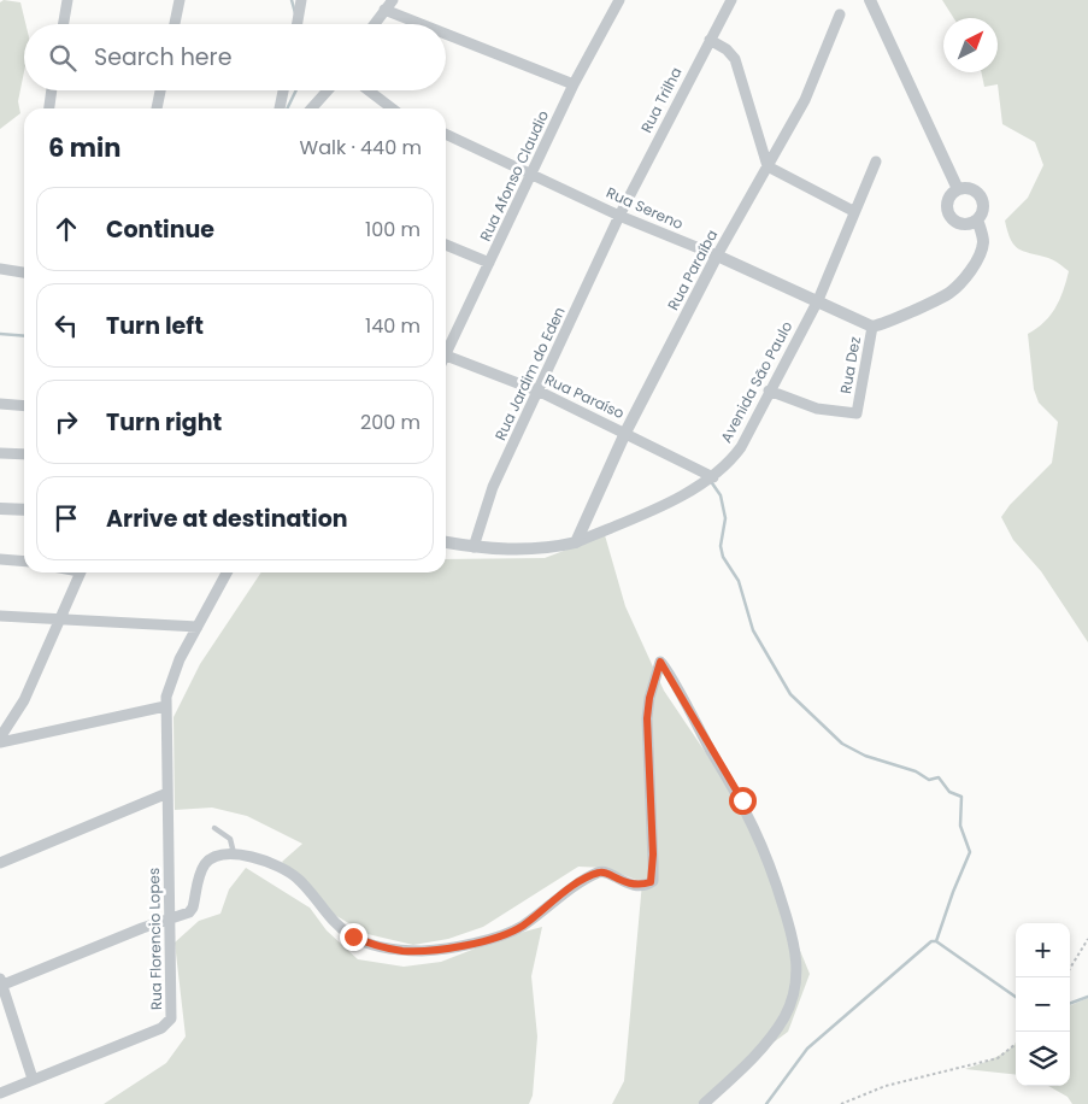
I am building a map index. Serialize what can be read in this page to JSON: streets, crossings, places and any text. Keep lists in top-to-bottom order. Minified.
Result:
{"streets":{"street":["Rua Trilha","Rua Afonso Claudio","Rua Sereno","Rua Paraíba","Rua Dez","Rua Jardim do Eden","Avenida São Paulo","Rua Paraíso","Rua Florencio Lopes"]},"crossings":[["Rua Trilha","Rua Sereno"],["Rua Trilha","Rua Jardim do Eden"],["Rua Afonso Claudio","Rua Sereno"],["Rua Sereno","Rua Paraíba"],["Rua Sereno","Rua Dez"],["Rua Sereno","Rua Jardim do Eden"],["Rua Sereno","Avenida São Paulo"],["Rua Paraíba","Avenida São Paulo"],["Rua Paraíba","Rua Paraíso"],["Rua Dez","Avenida São Paulo"],["Rua Jardim do Eden","Avenida São Paulo"],["Rua Jardim do Eden","Rua Paraíso"],["Avenida São Paulo","Rua Paraíso"]],"north":"top right","page":{"search":"Search here","heading":["6 min","Walk · 440 m"],"list":[["Continue","100 m"],["Turn left","140 m"],["Turn right","200 m"],"Arrive at destination"],"map_buttons":["+","−"]}}
